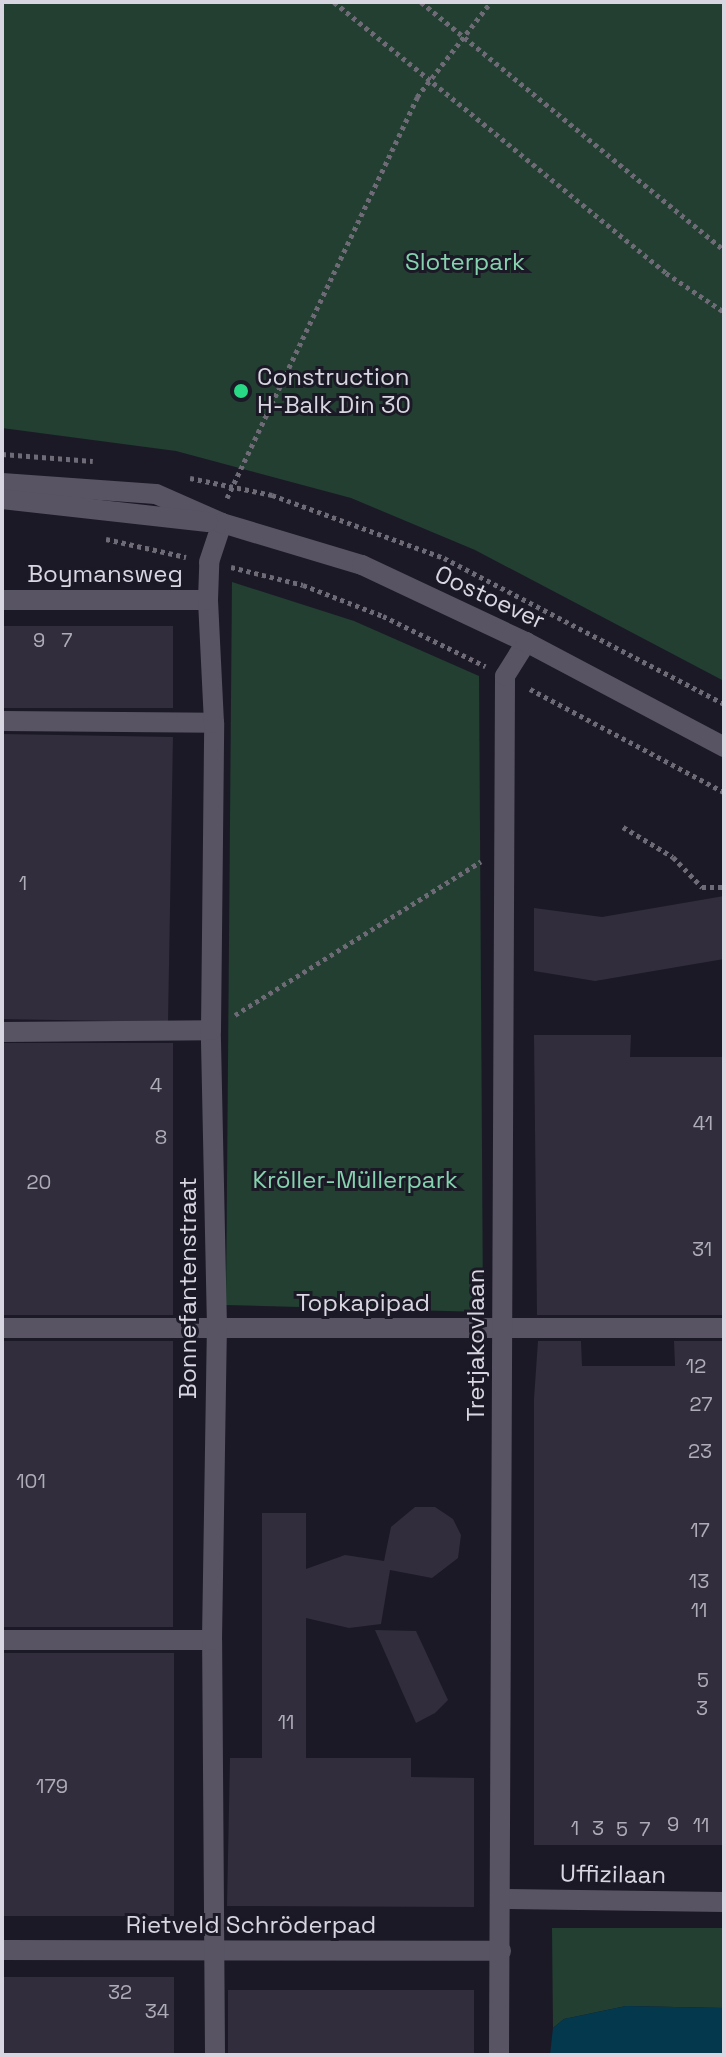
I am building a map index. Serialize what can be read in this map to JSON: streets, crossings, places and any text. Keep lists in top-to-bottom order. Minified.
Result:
{"streets":{"street":["Boymansweg","Oostoever","Bonnefantenstraat","Topkapipad","Tretjakovlaan","Uffizilaan","Rietveld Schröderpad"]},"crossings":[["Boymansweg","Bonnefantenstraat"],["Oostoever","Bonnefantenstraat"],["Bonnefantenstraat","Topkapipad"],["Bonnefantenstraat","Rietveld Schröderpad"],["Topkapipad","Tretjakovlaan"],["Tretjakovlaan","Uffizilaan"],["Tretjakovlaan","Rietveld Schröderpad"]],"parks":["Sloterpark","Kröller-Müllerpark"],"places":["Construction H-Balk Din 30"],"house_numbers":["9","7","1","4","41","8","20","31","12","27","23","101","17","13","11","5","3","11","179","9","11","1","3","5","7","32","34"]}
